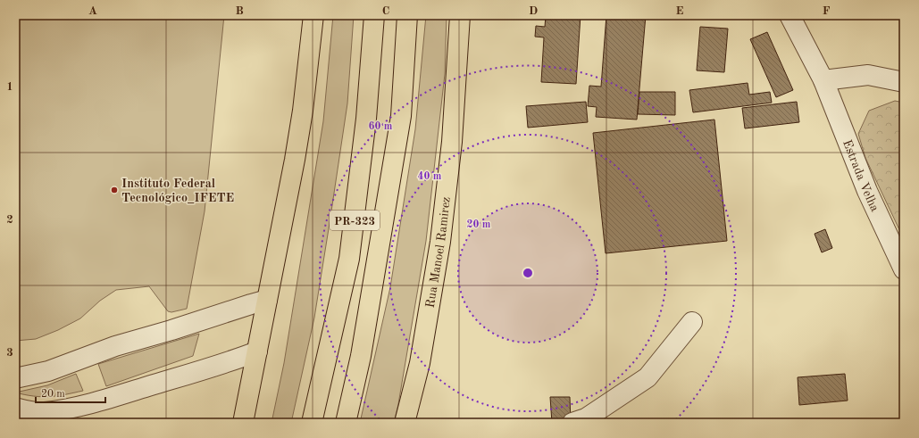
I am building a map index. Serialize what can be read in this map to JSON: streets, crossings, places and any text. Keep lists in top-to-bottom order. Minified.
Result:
{"streets":{"main road":["PR-323","Rua Manoel Ramirez"],"street":["Estrada Velha"]},"places":["Instituto Federal Tecnológico_IFETE"],"scale_bar":"20 m","grid":{"columns":["A","B","C","D","E","F"],"rows":["1","2","3"]},"rings":["60 m","40 m","20 m"]}
